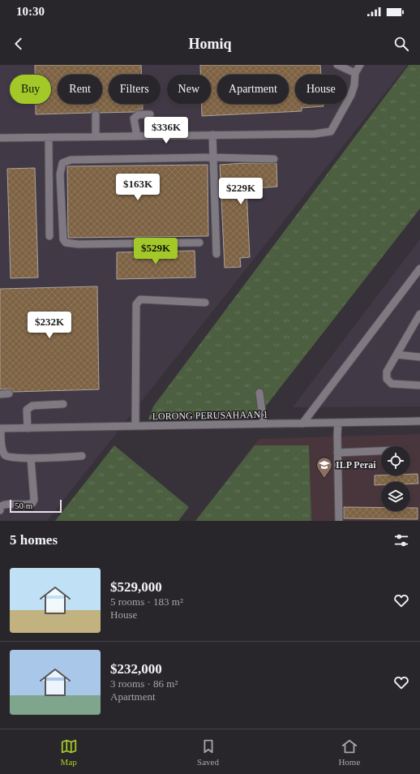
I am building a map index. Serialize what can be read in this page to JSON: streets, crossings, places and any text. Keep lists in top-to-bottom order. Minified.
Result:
{"streets":{"street":["LORONG PERUSAHAAN 1"]},"places":{"school or university":["ILP Perai"]},"scale_bar":"50 m","page":{"status":"10:30","header":"Homiq","chip":["Buy","Rent","Filters","New","Apartment","House"],"price":["$336K","$163K","$229K","$529K","$232K"],"scale":"50 m","heading":"5 homes","list":[{"name":"$529,000","note":"5 rooms · 183 m² · House"},{"name":"$232,000","note":"3 rooms · 86 m² · Apartment"}],"tabs":["Map","Saved","Home"]}}
